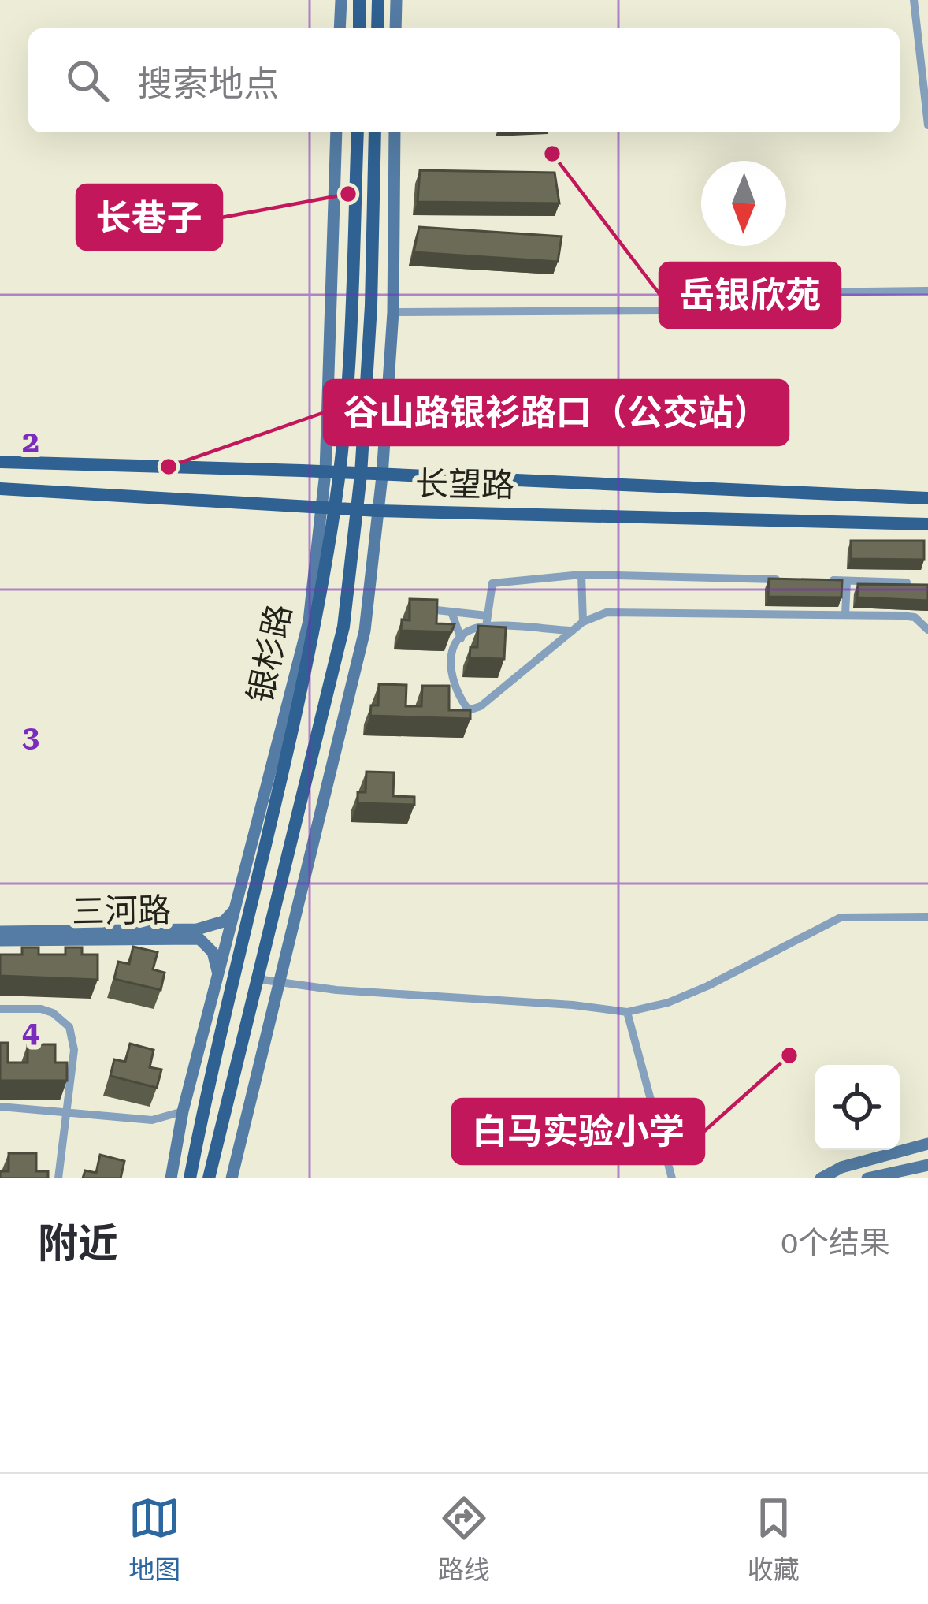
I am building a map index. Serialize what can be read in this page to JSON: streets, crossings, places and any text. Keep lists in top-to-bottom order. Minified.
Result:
{"streets":{"main road":["长望路","银杉路"],"street":["三河路"]},"crossings":[["长望路","银杉路"],["银杉路","三河路"]],"places":["岳银欣苑","长巷子","谷山路银衫路口（公交站）","白马实验小学"],"north":"bottom","page":{"search":"搜索地点","heading":["附近","0个结果"],"nav":["地图","路线","收藏"]},"grid":{"rows":["2","3","4"]}}
